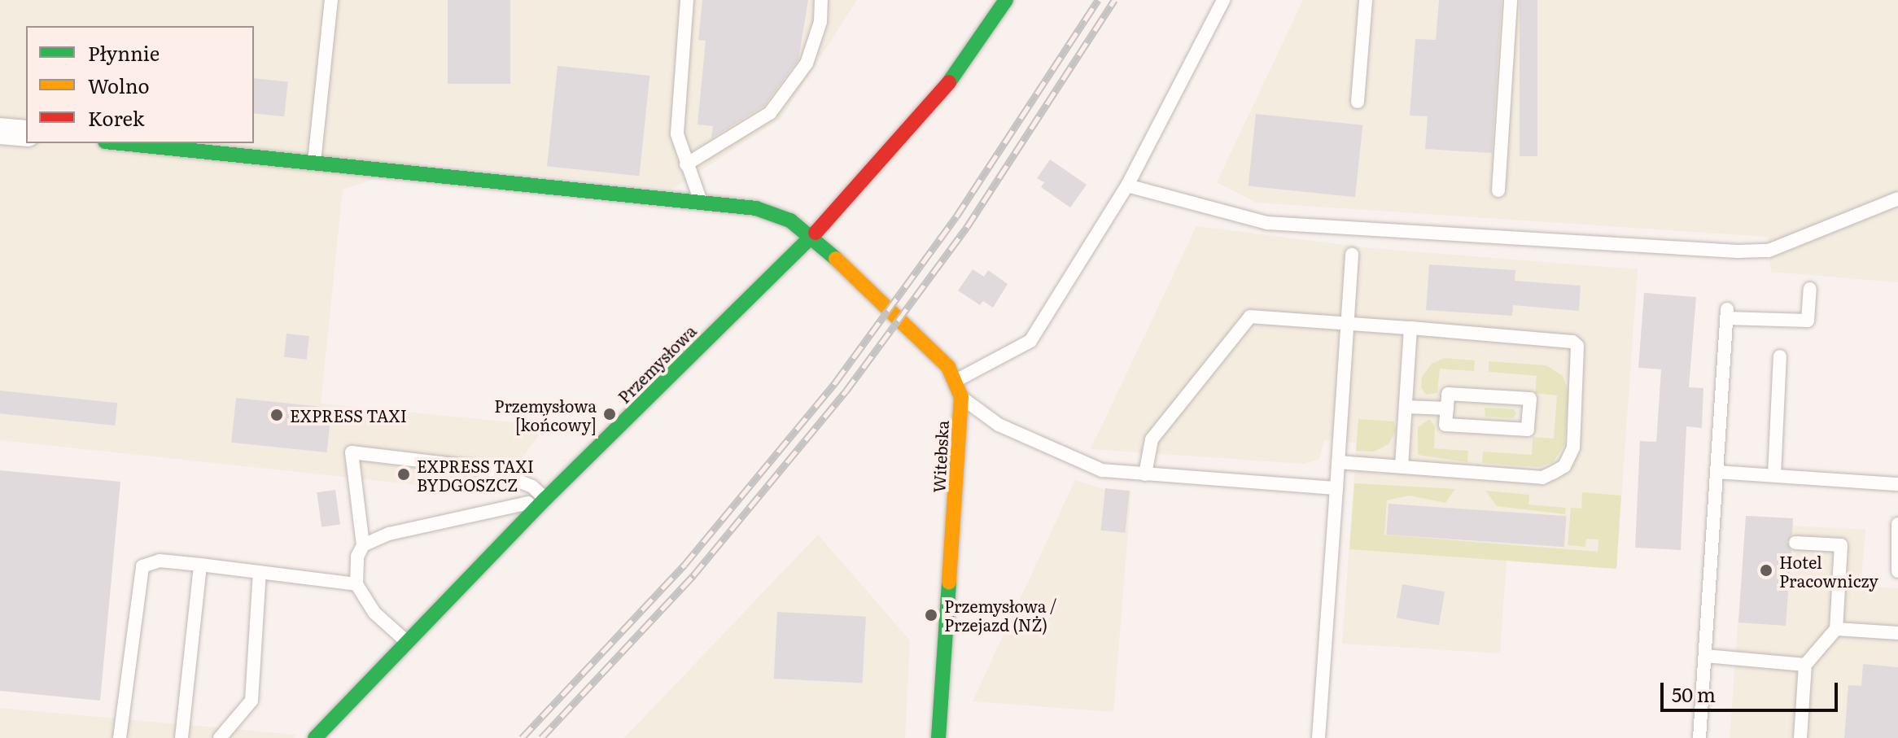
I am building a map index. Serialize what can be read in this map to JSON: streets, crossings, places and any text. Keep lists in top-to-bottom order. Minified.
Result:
{"streets":{"street":["Przemysłowa","Witebska"]},"crossings":[["Przemysłowa","Witebska"]],"places":["Przemysłowa [końcowy]","EXPRESS TAXI","EXPRESS TAXI BYDGOSZCZ","Hotel Pracowniczy","Przemysłowa / Przejazd (NŻ)"],"legend":["Płynnie","Wolno","Korek"],"scale_bar":"50 m"}
